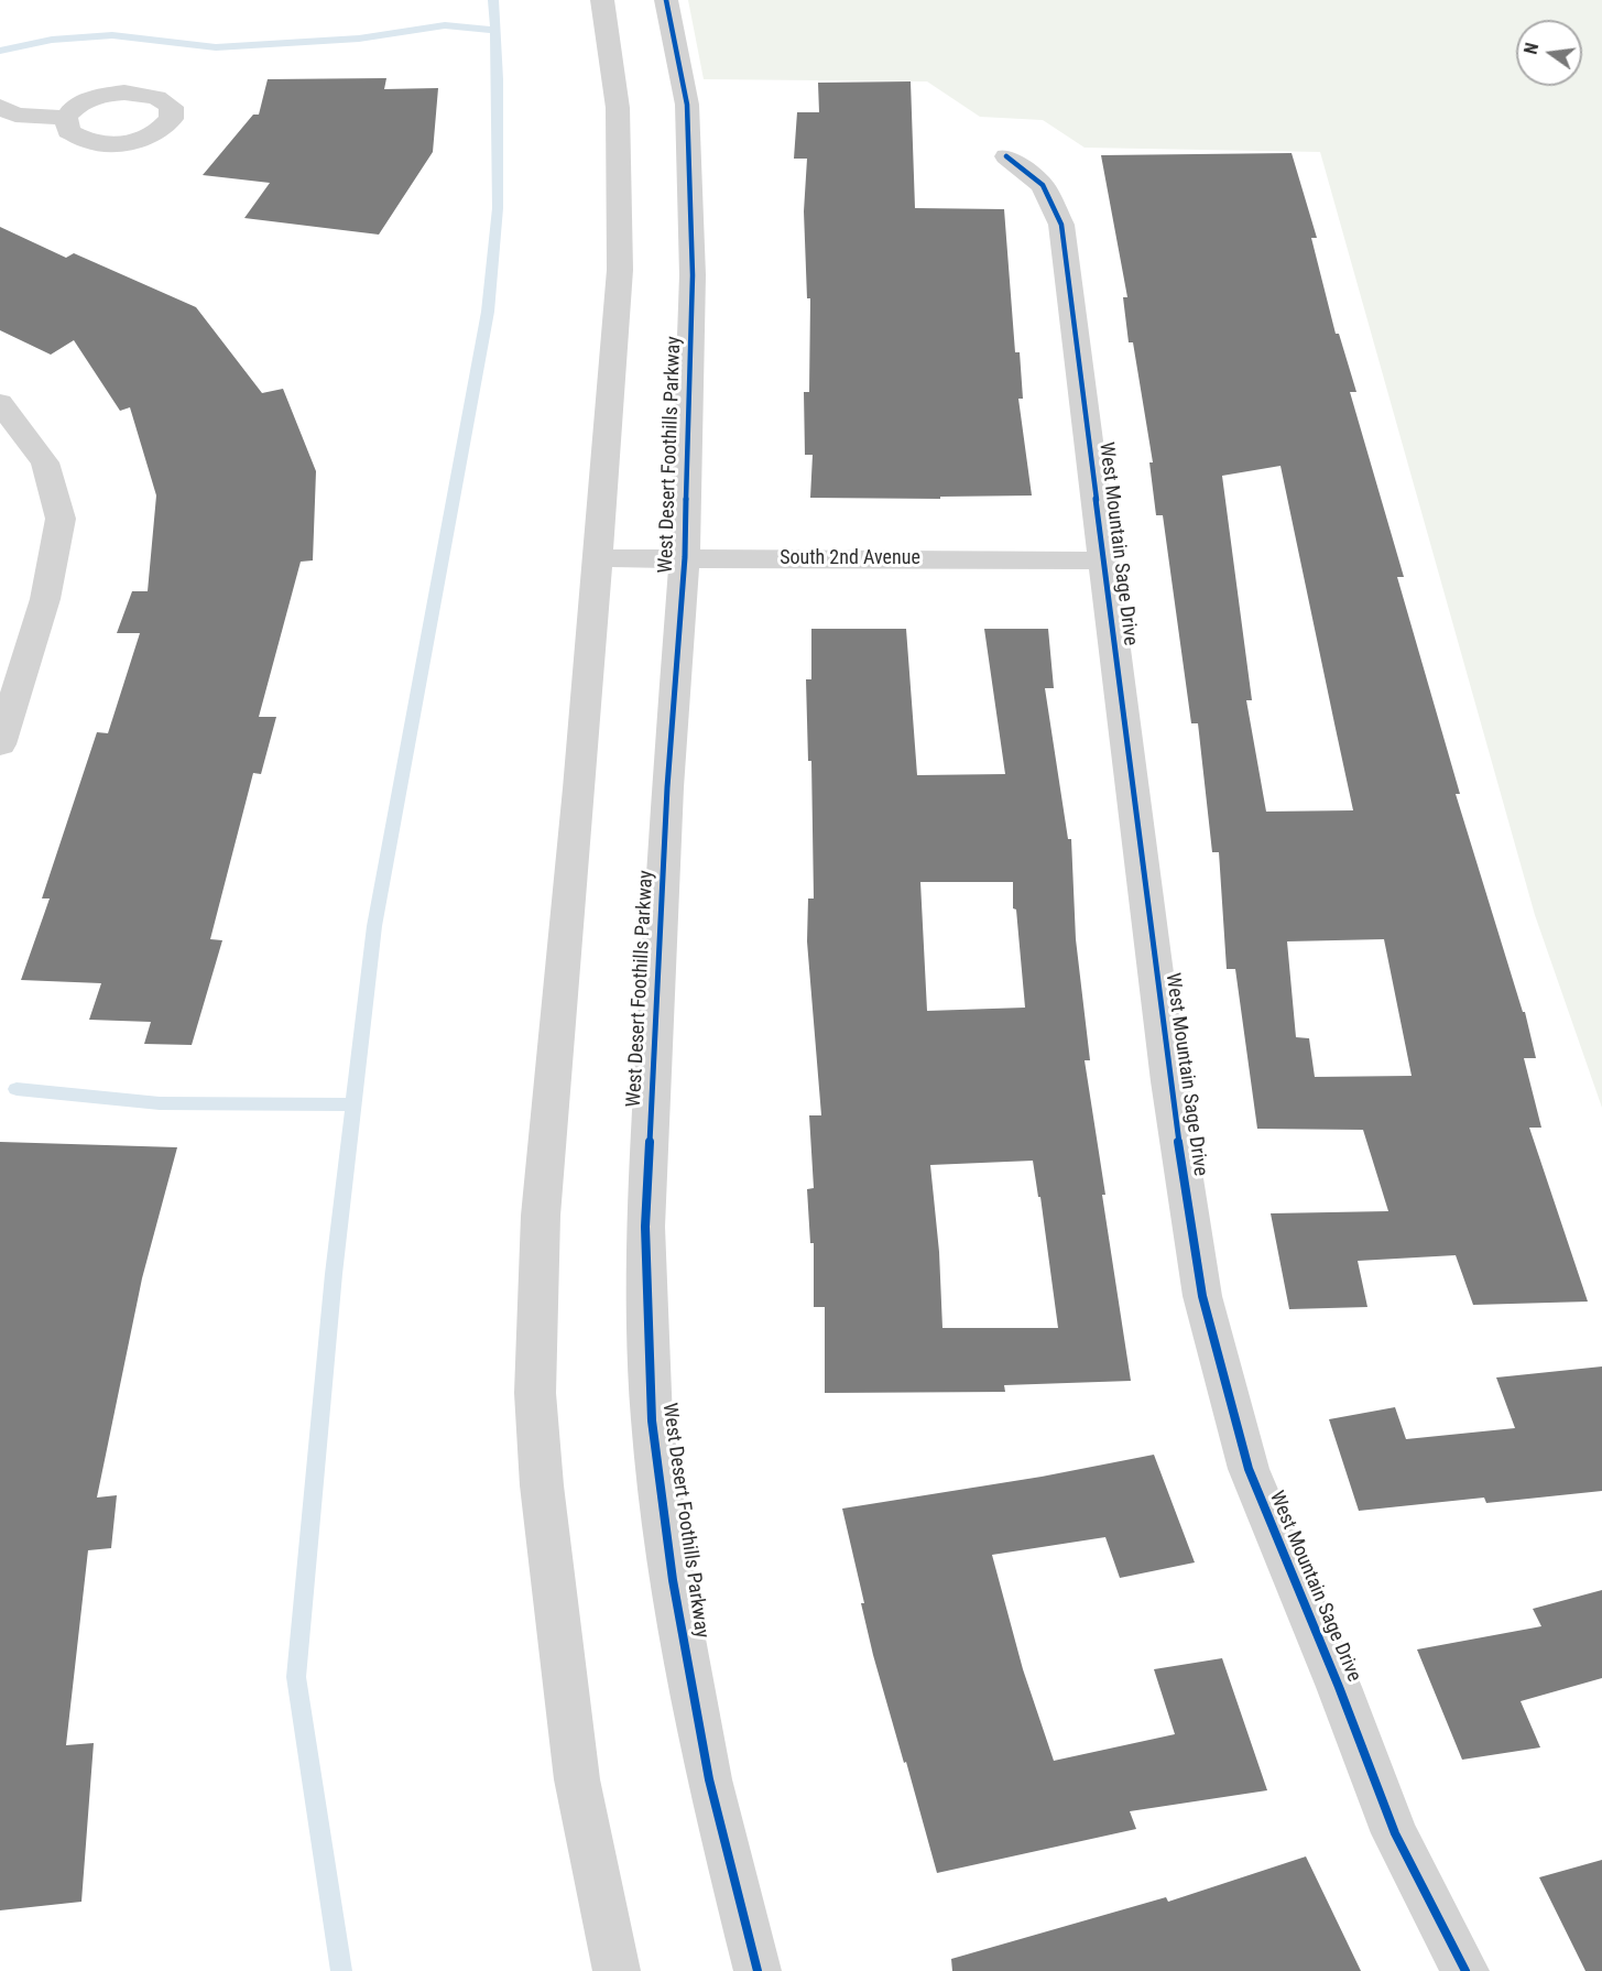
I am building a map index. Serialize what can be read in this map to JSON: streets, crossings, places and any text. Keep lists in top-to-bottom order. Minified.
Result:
{"streets":{"street":["West Desert Foothills Parkway","West Mountain Sage Drive","South 2nd Avenue"]},"crossings":[["West Desert Foothills Parkway","South 2nd Avenue"],["West Mountain Sage Drive","South 2nd Avenue"]],"north":"left"}
